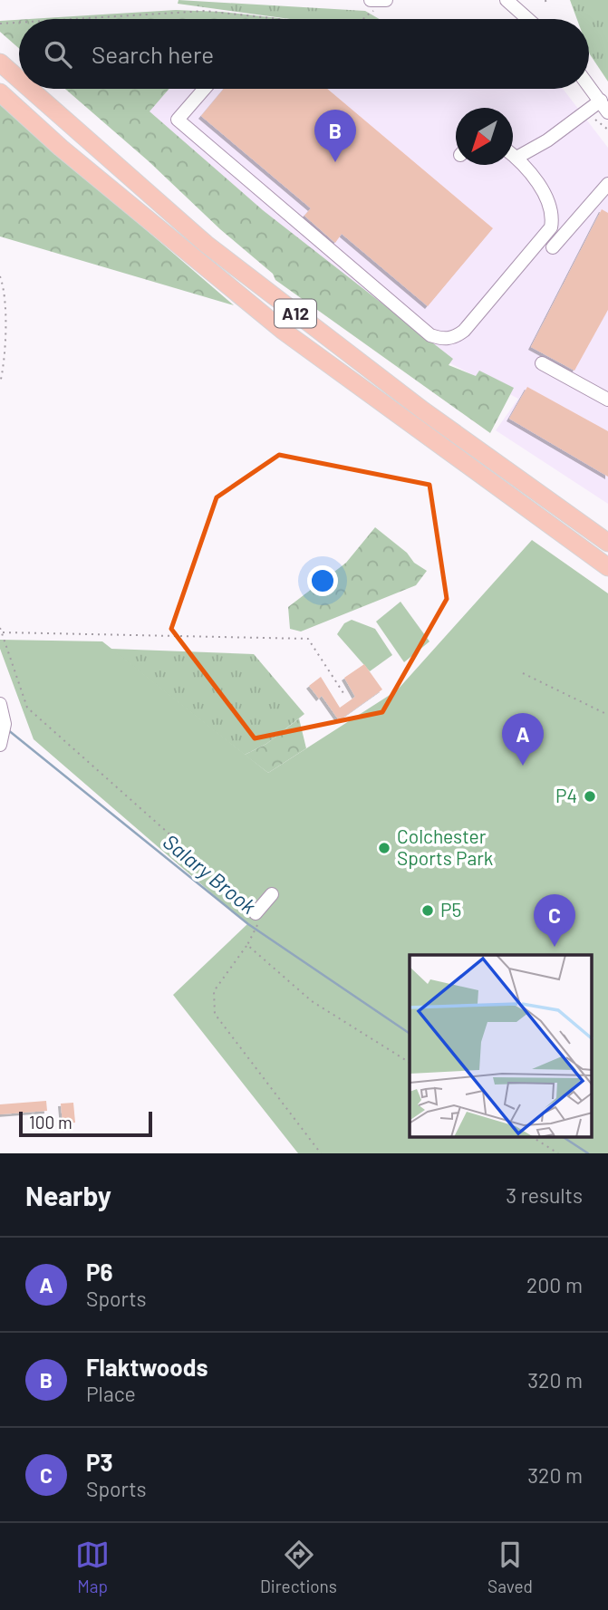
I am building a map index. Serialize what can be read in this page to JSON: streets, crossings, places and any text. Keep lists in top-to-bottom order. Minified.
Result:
{"streets":{"highway":["A12"]},"water":["Salary Brook"],"places":["P4","Colchester Sports Park","P5"],"scale_bar":"100 m","north":"bottom left","page":{"search":"Search here","pins":["B","A","C"],"scale":"100 m","heading":["Nearby","3 results"],"list":[{"mark":"A","name":"P6","note":"Sports","value":"200 m"},{"mark":"B","name":"Flaktwoods","note":"Place","value":"320 m"},{"mark":"C","name":"P3","note":"Sports","value":"320 m"}],"nav":["Map","Directions","Saved"]}}
